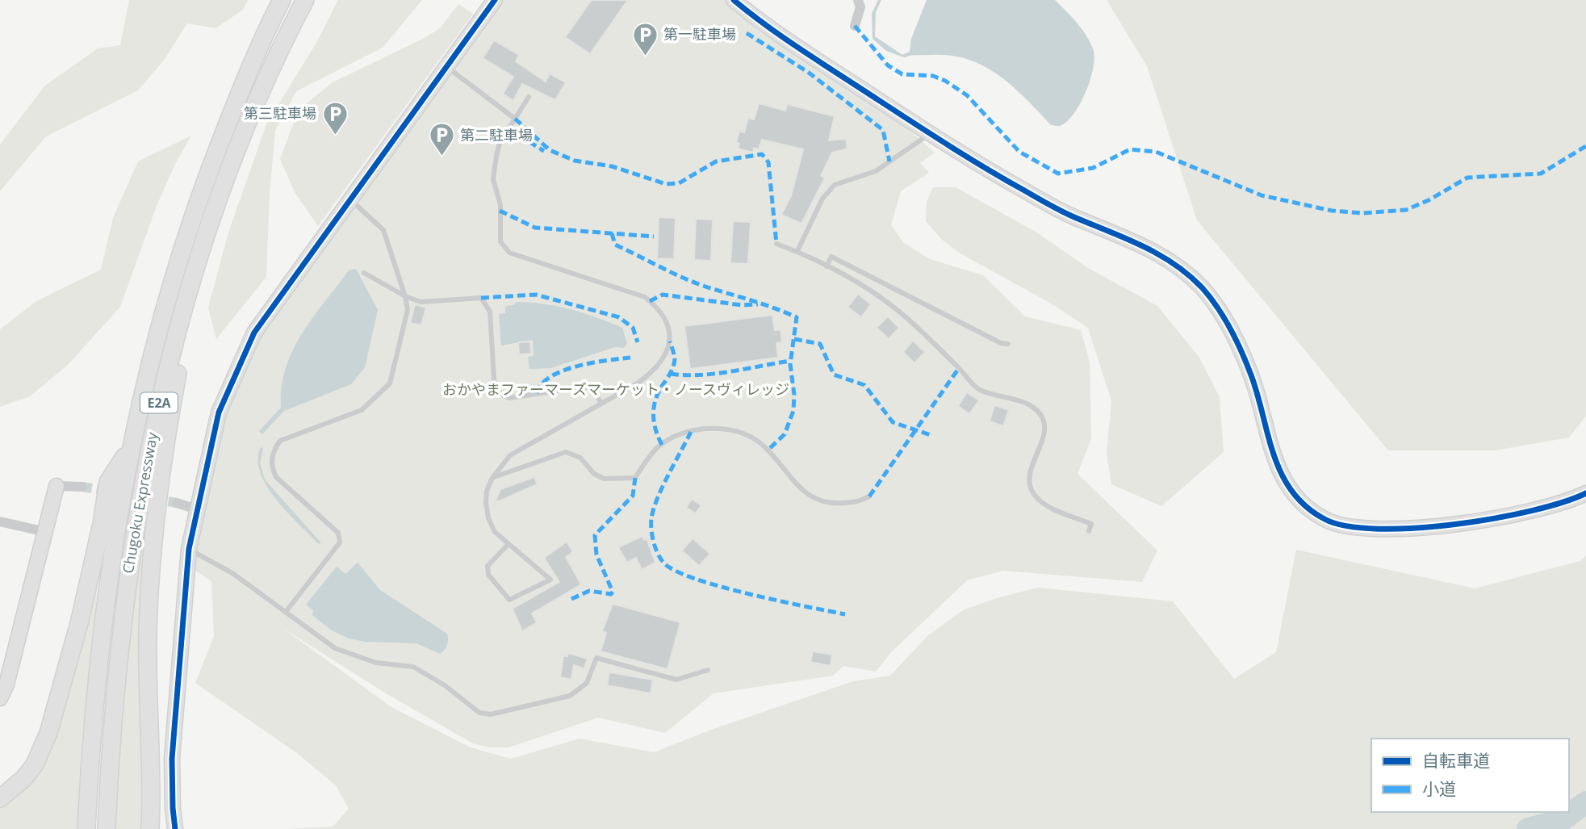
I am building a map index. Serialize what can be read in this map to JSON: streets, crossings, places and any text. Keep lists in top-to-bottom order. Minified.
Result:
{"streets":{"highway":["E2A","Chugoku Expressway"]},"parks":["おかやまファーマーズマーケット・ノースヴィレッジ"],"places":{"parking":["第一駐車場","第三駐車場","第二駐車場"]},"legend":["自転車道","小道"]}
